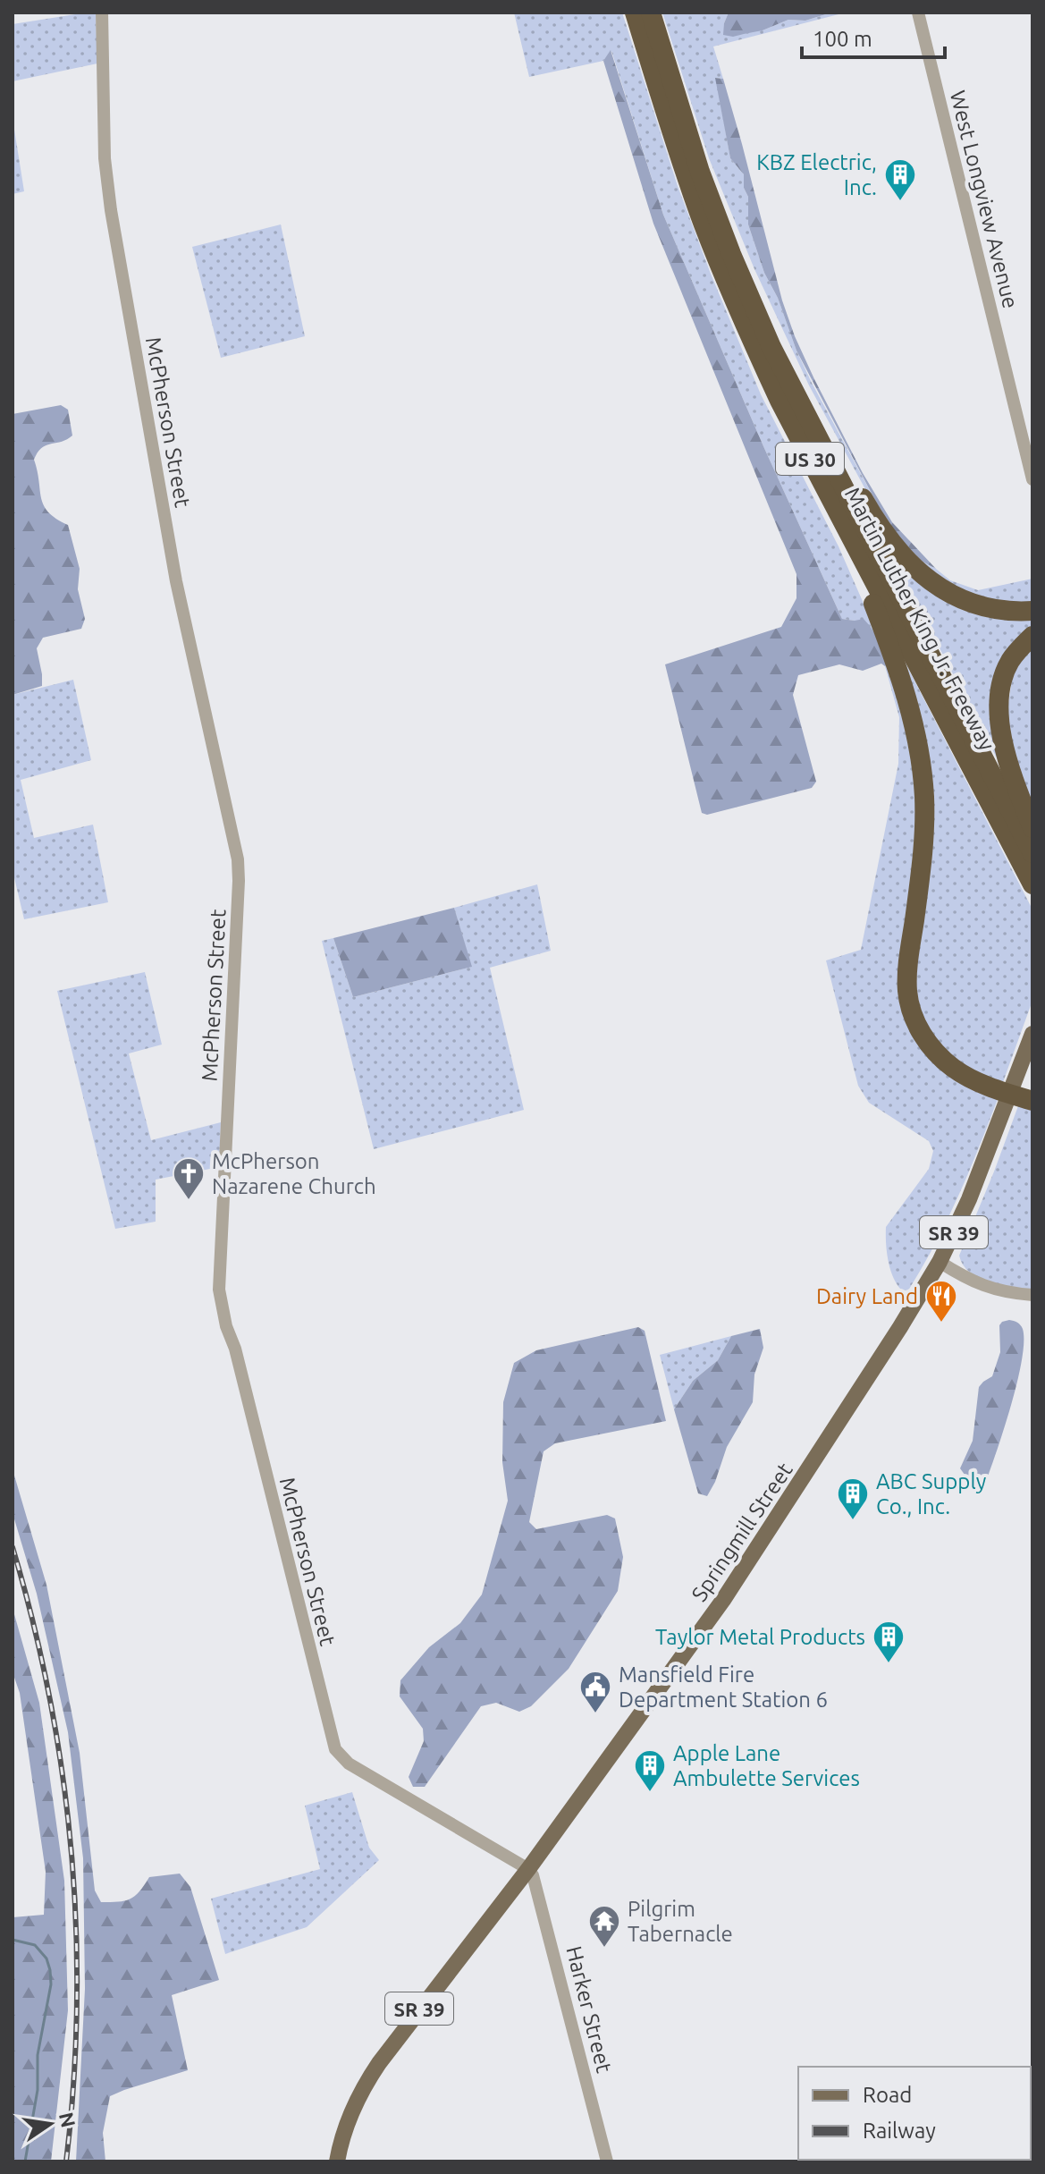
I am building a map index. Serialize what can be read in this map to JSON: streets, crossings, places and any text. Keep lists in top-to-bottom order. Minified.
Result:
{"streets":{"highway":["US 30","Martin Luther King Jr. Freeway"],"main road":["SR 39","Springmill Street"],"street":["West Longview Avenue","McPherson Street","Harker Street"]},"crossings":[["McPherson Street","Springmill Street"],["McPherson Street","Harker Street"],["Springmill Street","Harker Street"]],"places":{"building":["KBZ Electric, Inc.","ABC Supply Co., Inc.","Taylor Metal Products","Apple Lane Ambulette Services"],"church":["McPherson Nazarene Church"],"restaurant":["Dairy Land"],"public building":["Mansfield Fire Department Station 6"],"temple":["Pilgrim Tabernacle"]},"legend":["Road","Railway"],"scale_bar":"100 m","north":"right"}
